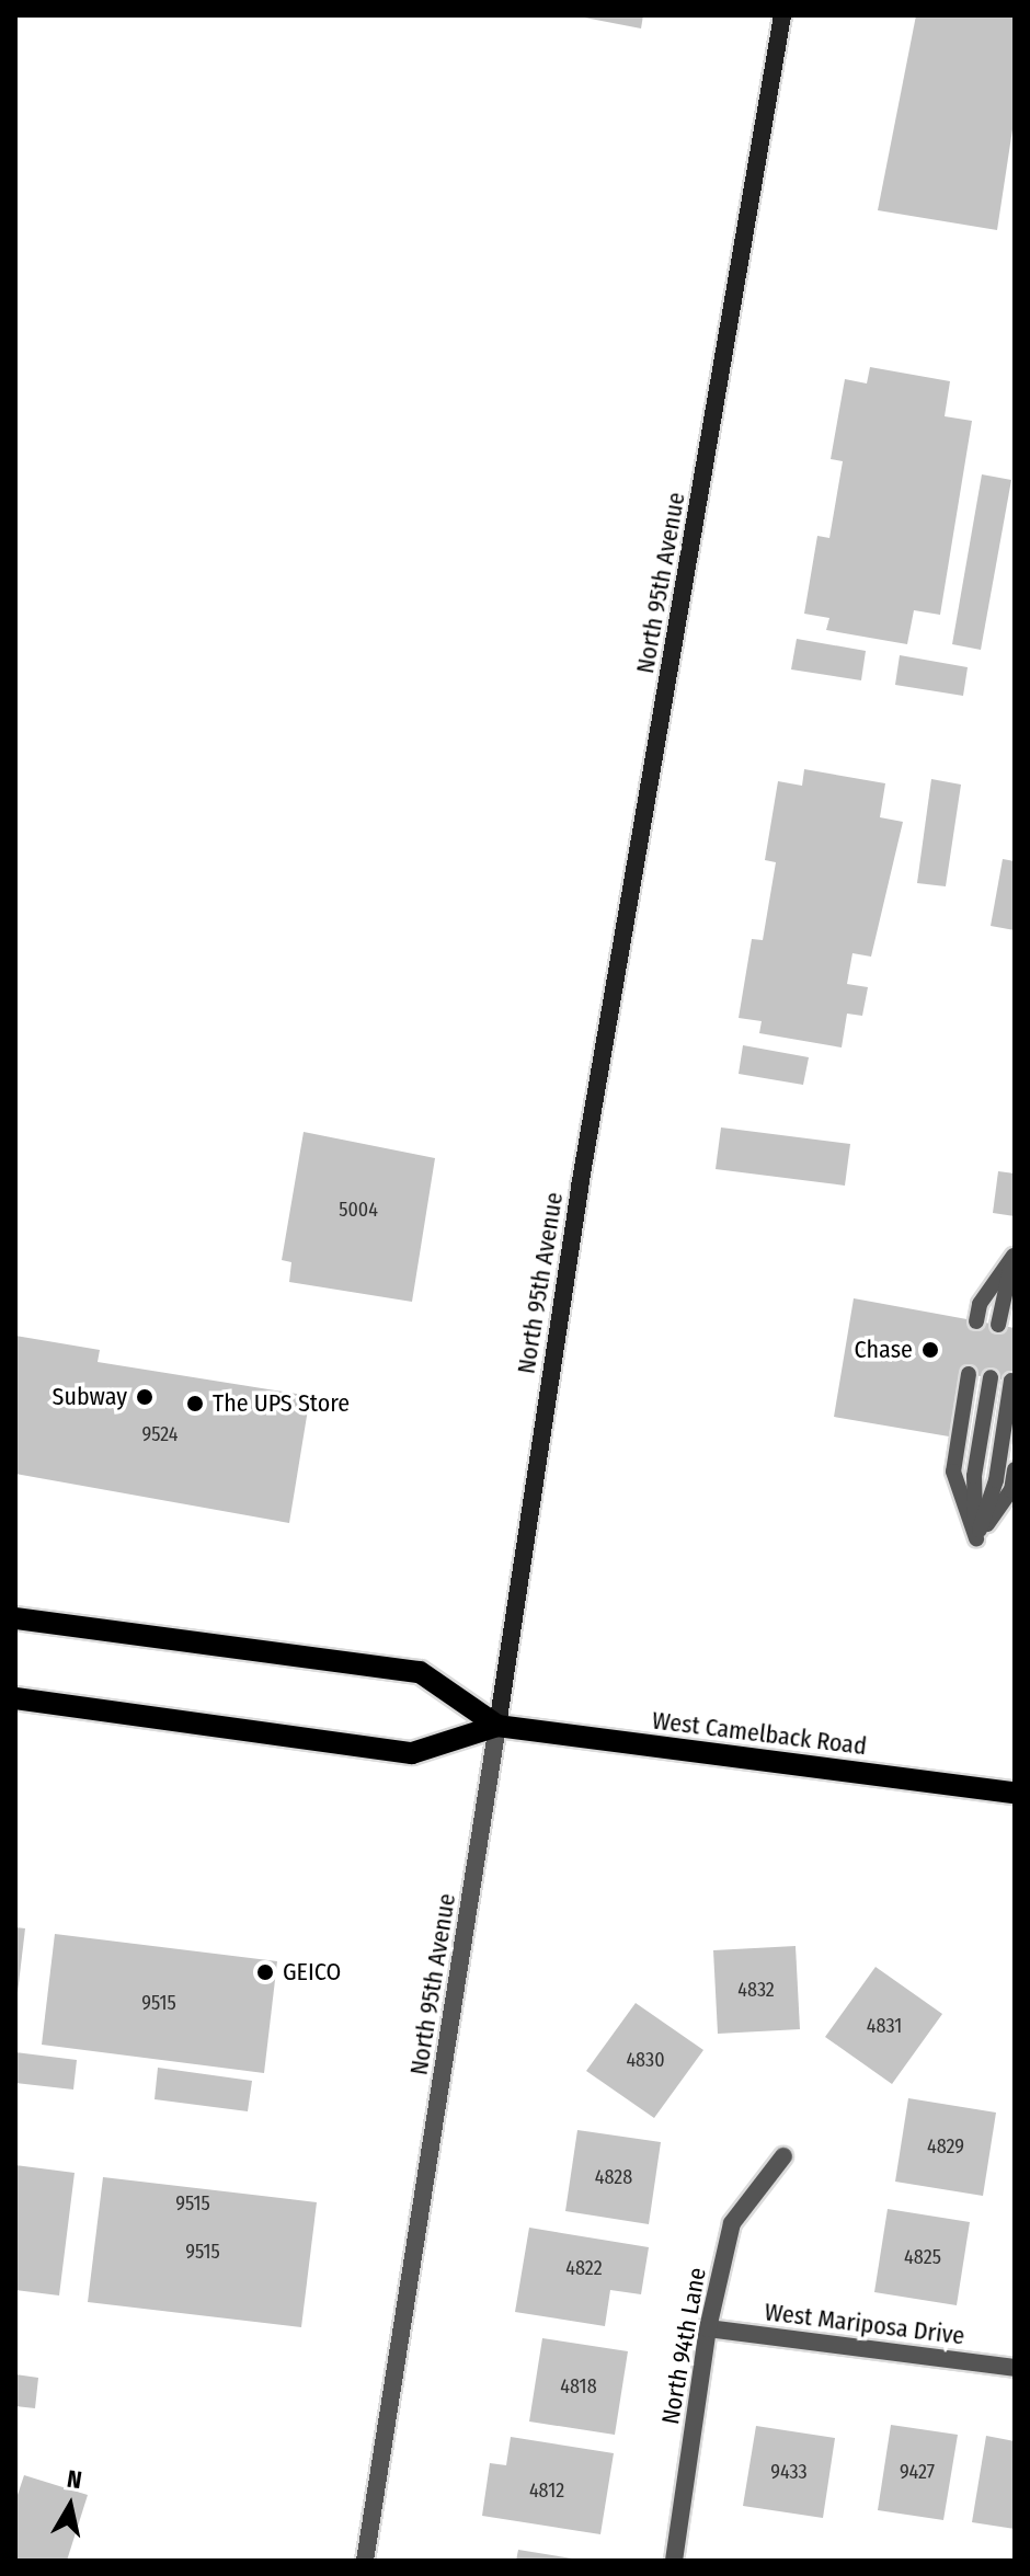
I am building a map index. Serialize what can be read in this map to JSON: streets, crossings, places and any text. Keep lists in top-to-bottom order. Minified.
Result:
{"streets":{"main road":["West Camelback Road"],"street":["North 95th Avenue","West Mariposa Drive","North 94th Lane"]},"crossings":[["North 95th Avenue","West Camelback Road"],["West Mariposa Drive","North 94th Lane"]],"places":["Chase","Subway","The UPS Store","GEICO"],"house_numbers":["5004","9524","4832","9515","4831","4830","4829","4828","9515","9515","4825","4822","4818","9433","9427","4812"],"north":"top"}
